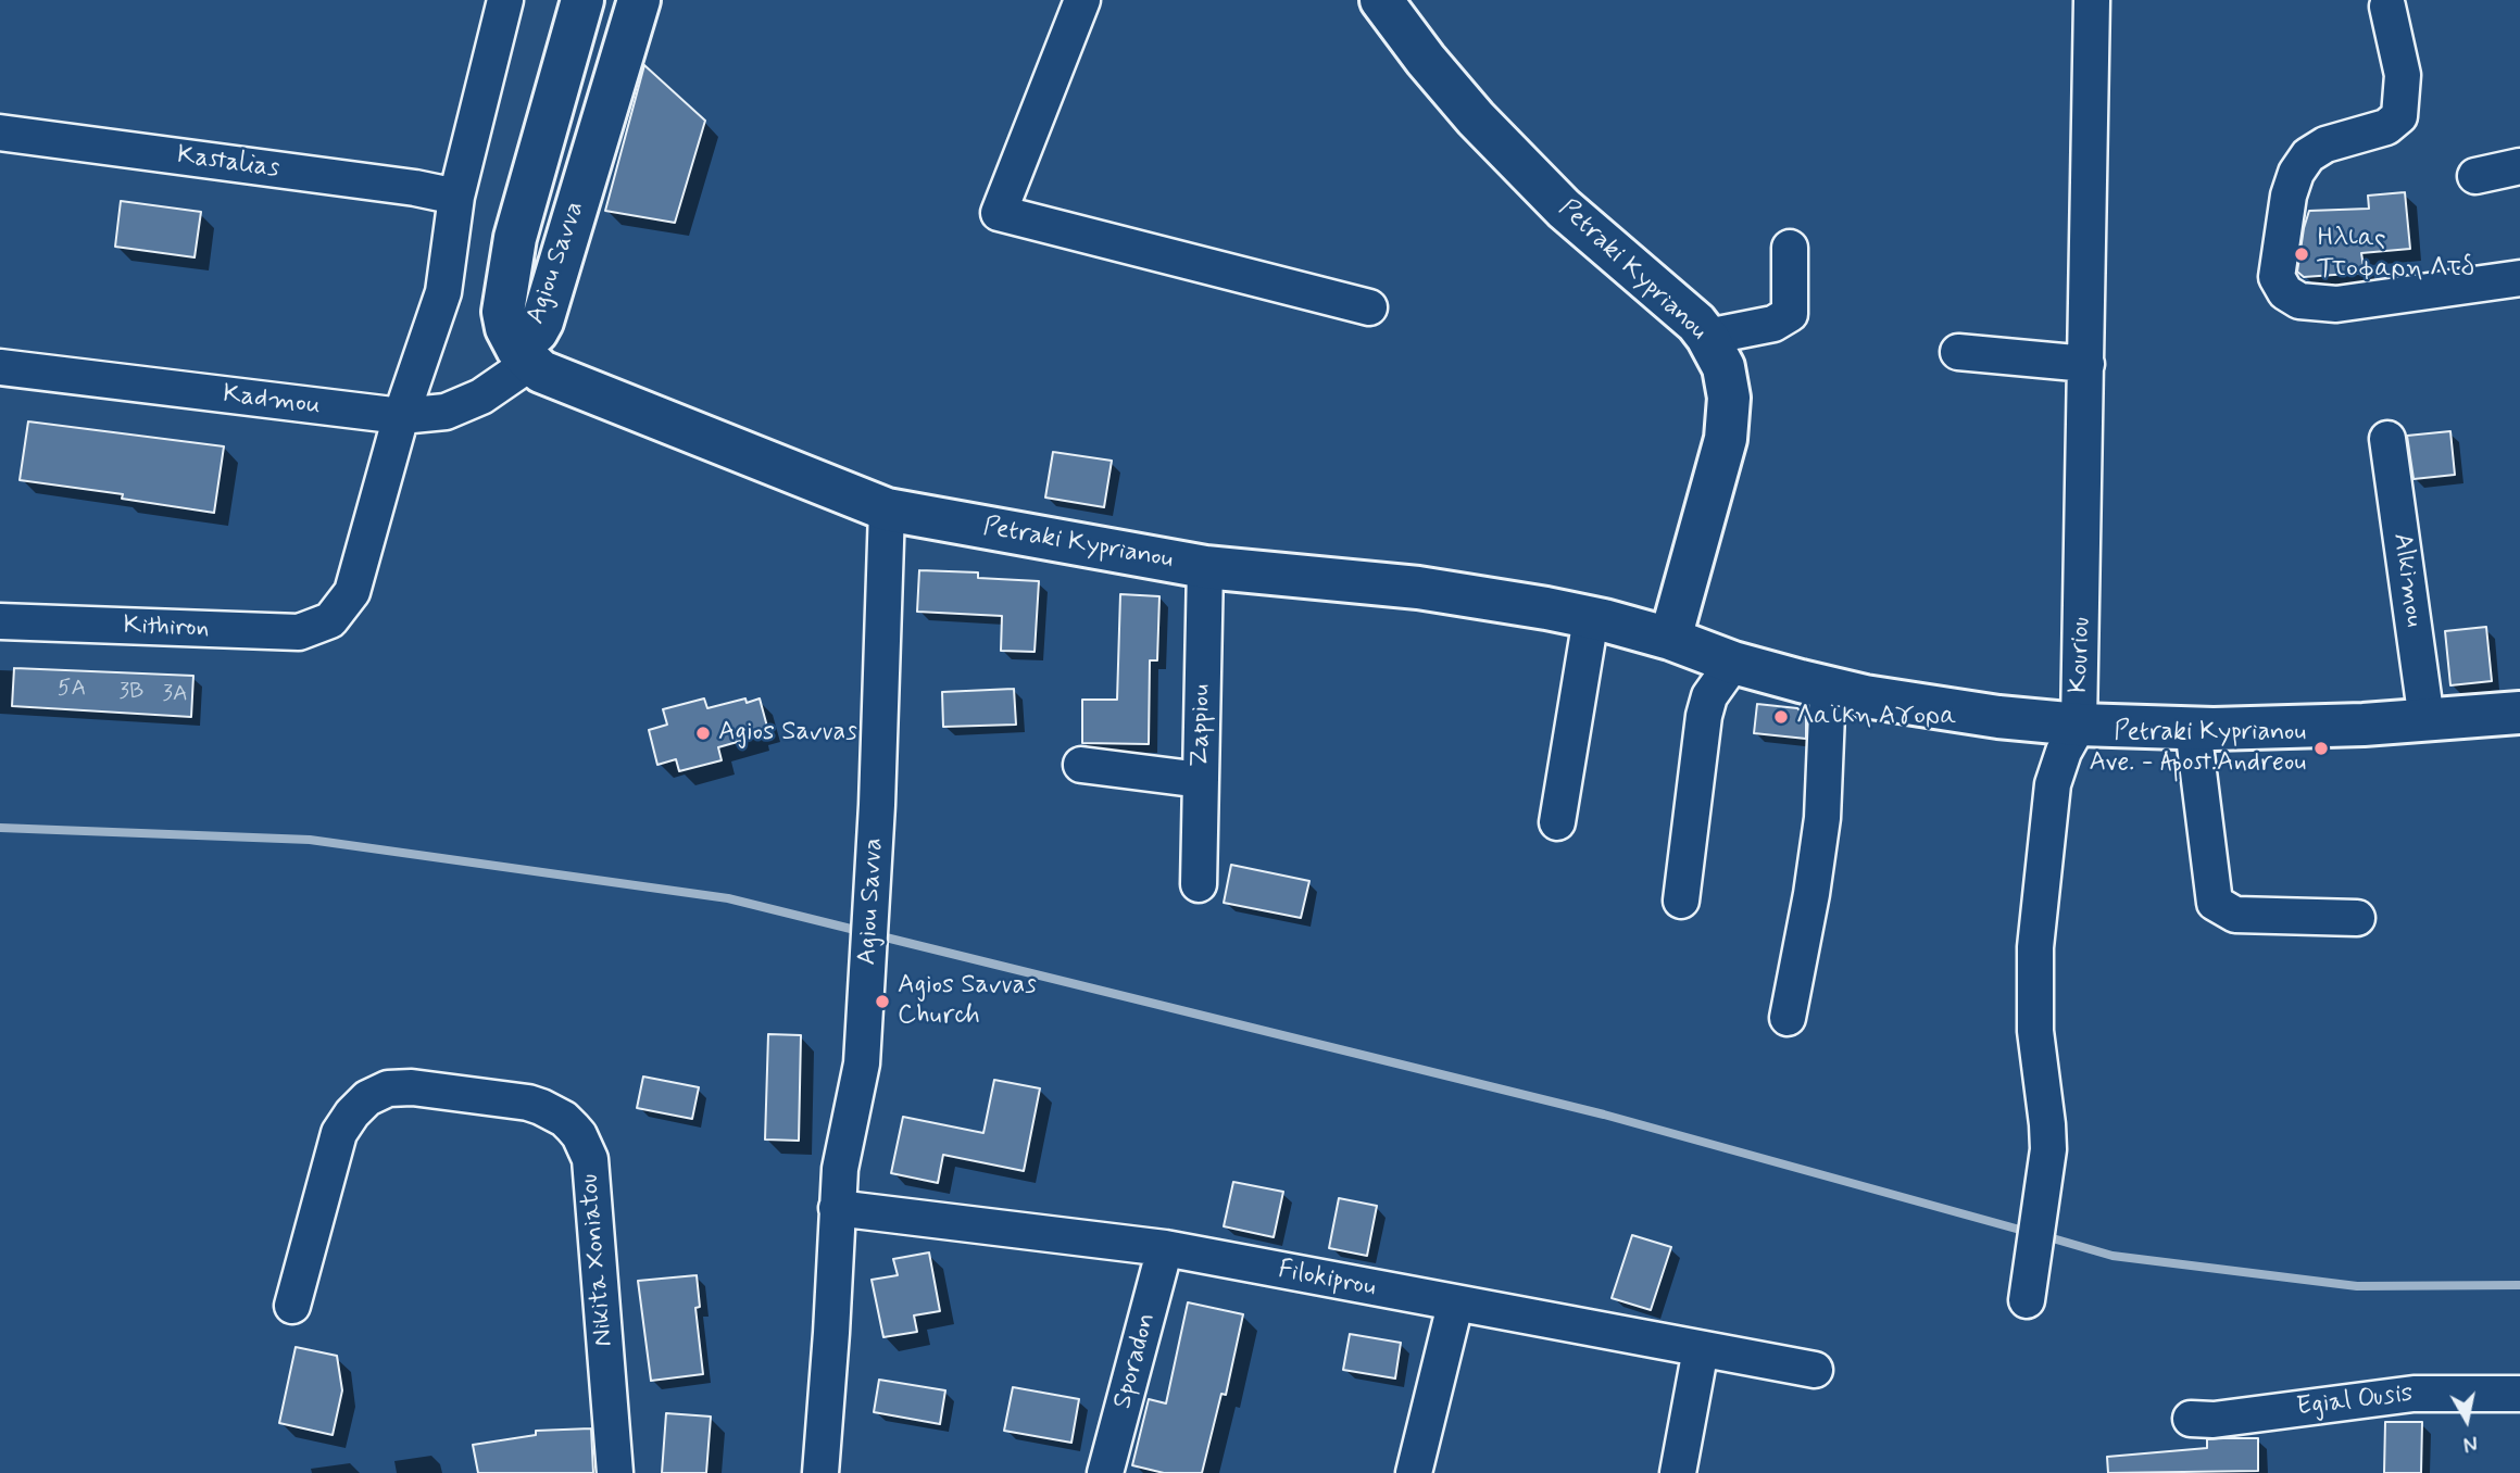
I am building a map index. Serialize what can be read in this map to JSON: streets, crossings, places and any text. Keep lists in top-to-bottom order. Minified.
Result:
{"streets":{"main road":["Agiou Savva","Petraki Kyprianou"],"street":["Kastalias","Kadmou","Alkimou","Kithiron","Kouriou","Zappiou","Nikita Xoniatou","Filokiprou","Sporadon","Egial Ousis"]},"crossings":[["Agiou Savva","Petraki Kyprianou"],["Agiou Savva","Kadmou"],["Agiou Savva","Filokiprou"],["Petraki Kyprianou","Kadmou"],["Petraki Kyprianou","Alkimou"],["Petraki Kyprianou","Kouriou"],["Petraki Kyprianou","Zappiou"],["Kadmou","Kithiron"],["Filokiprou","Sporadon"]],"places":["Ηλιας Ττοφαρη Λτδ","Λαϊκη Αγορα","Agios Savvas","Petraki Kyprianou Ave. - Apost.Andreou","Agios Savvas Church"],"house_numbers":["5A","3B","3A"],"north":"bottom"}
